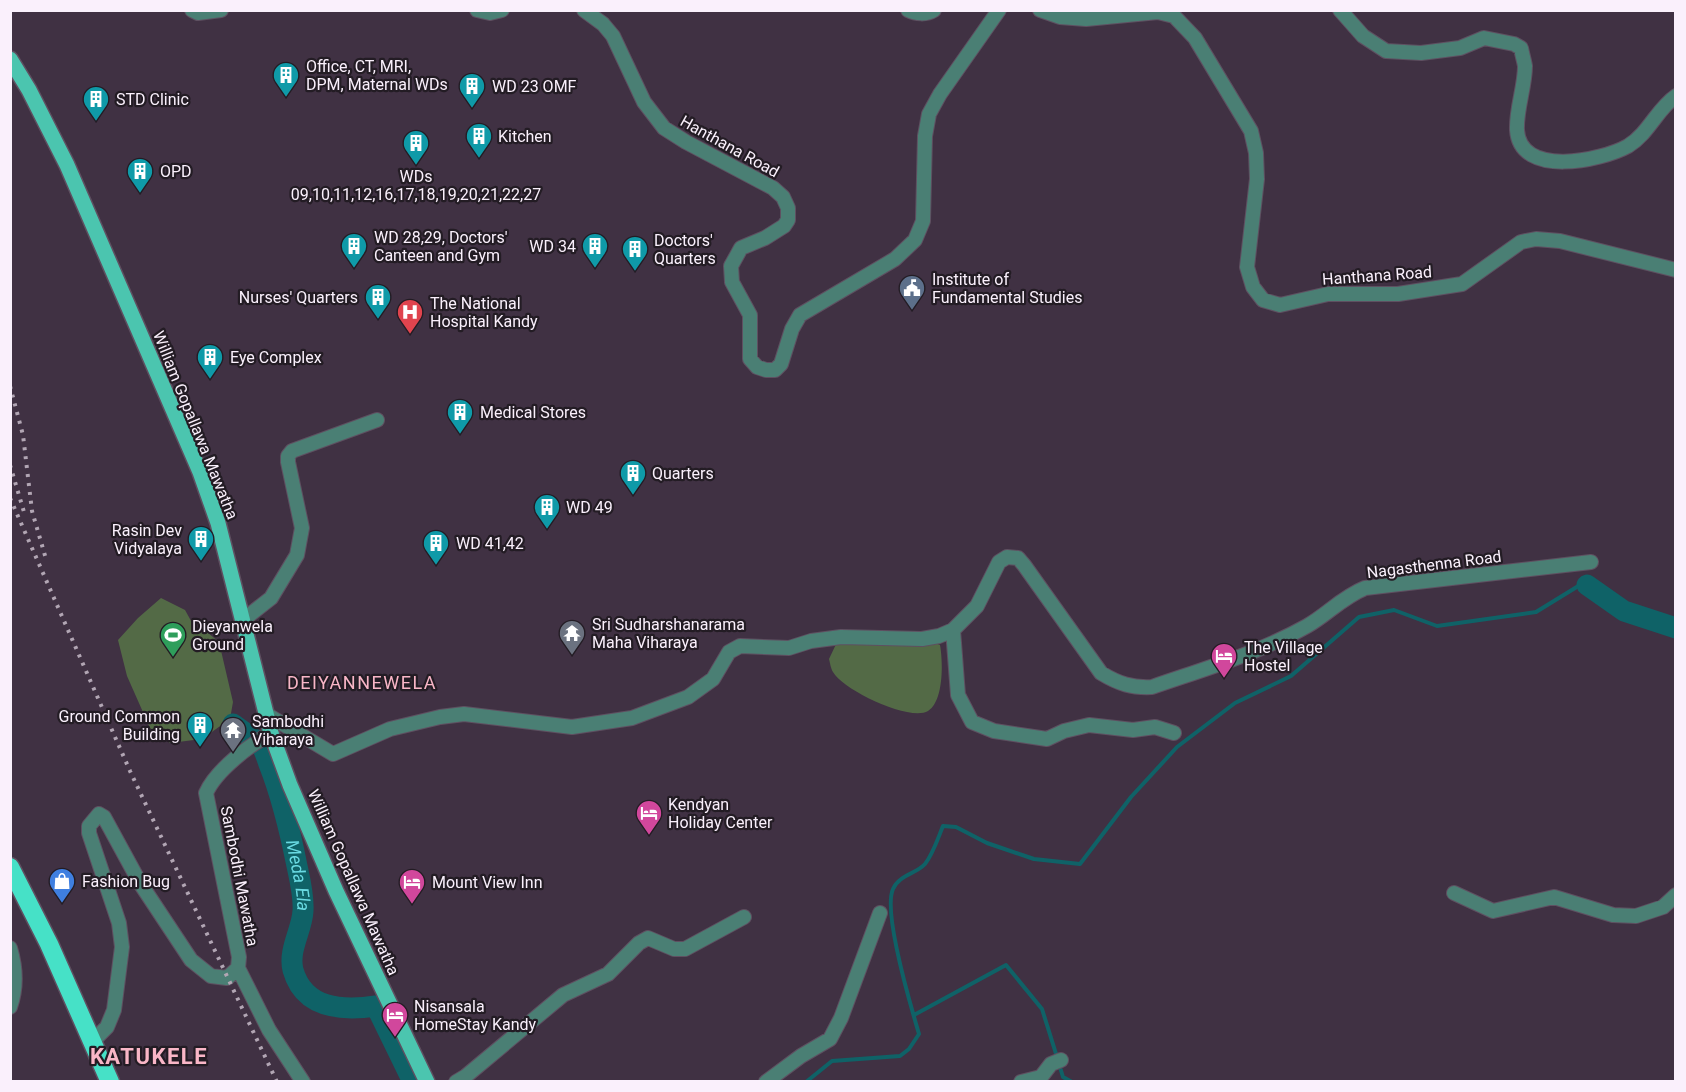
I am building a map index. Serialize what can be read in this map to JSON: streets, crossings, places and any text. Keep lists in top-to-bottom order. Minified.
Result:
{"streets":{"main road":["William Gopallawa Mawatha"],"street":["Hanthana Road","Nagasthenna Road","Sambodhi Mawatha"]},"crossings":[["William Gopallawa Mawatha","Nagasthenna Road"],["William Gopallawa Mawatha","Sambodhi Mawatha"]],"districts":["DEIYANNEWELA","KATUKELE"],"water":["Meda Ela"],"places":{"building":["Office, CT, MRI, DPM, Maternal WDs","WD 23 OMF","STD Clinic","Kitchen","WDs 09,10,11,12,16,17,18,19,20,21,22,27","OPD","WD 28,29, Doctors' Canteen and Gym","WD 34","Doctors' Quarters","Nurses' Quarters","Eye Complex","Medical Stores","Quarters","WD 49","Rasin Dev Vidyalaya","WD 41,42","Ground Common Building"],"public building":["Institute of Fundamental Studies"],"hospital":["The National Hospital Kandy"],"temple":["Sri Sudharshanarama Maha Viharaya","Sambodhi Viharaya"],"sports":["Dieyanwela Ground"],"hotel":["The Village Hostel","Kendyan Holiday Center","Mount View Inn","Nisansala HomeStay Kandy"],"shop":["Fashion Bug"]}}
